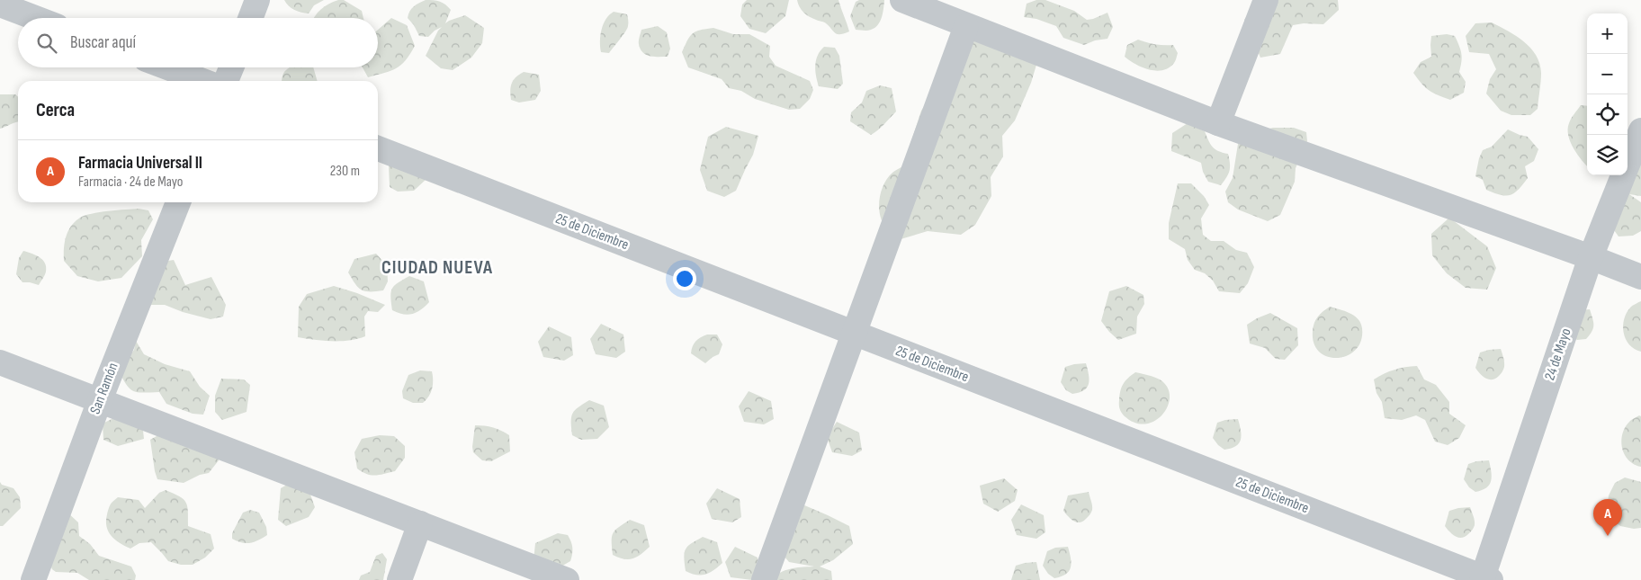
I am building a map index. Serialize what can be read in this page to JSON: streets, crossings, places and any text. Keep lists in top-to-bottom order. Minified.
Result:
{"streets":{"street":["25 de Diciembre","24 de Mayo","San Ramón"]},"crossings":[["25 de Diciembre","24 de Mayo"]],"districts":["CIUDAD NUEVA"],"page":{"map_buttons":["+","−"],"search":"Buscar aquí","heading":"Cerca","list":[{"mark":"A","name":"Farmacia Universal II","note":"Farmacia · 24 de Mayo","value":"230 m"}],"pins":"A"}}
